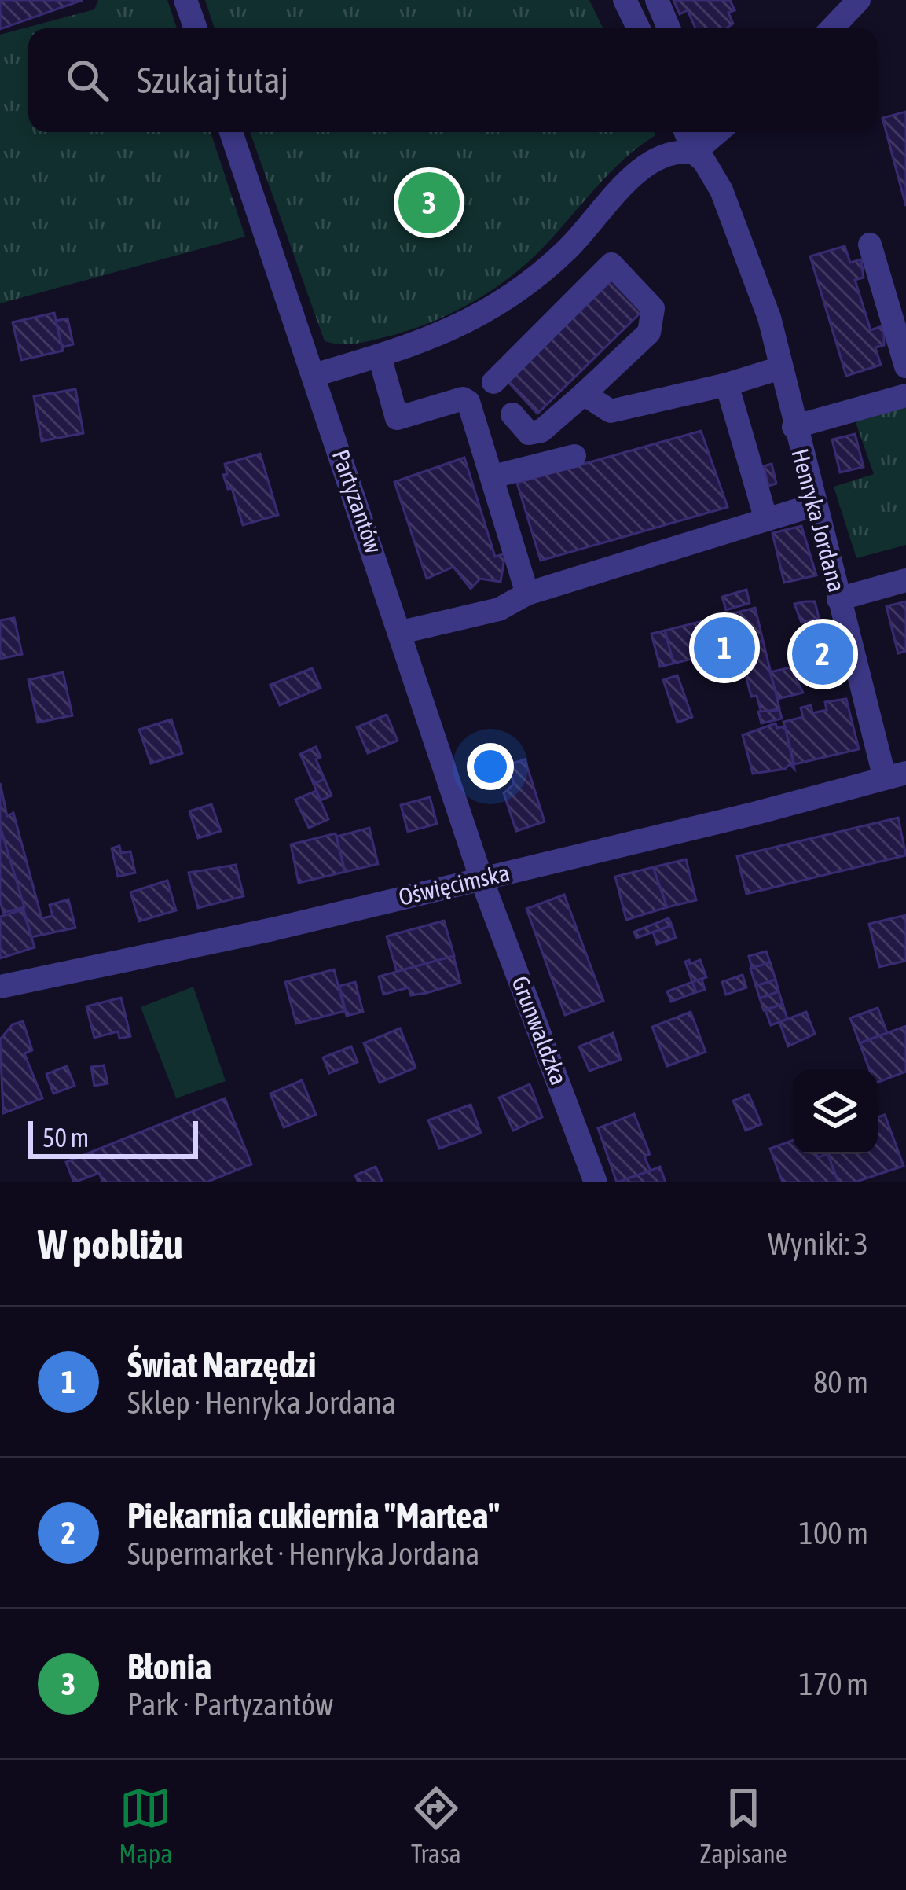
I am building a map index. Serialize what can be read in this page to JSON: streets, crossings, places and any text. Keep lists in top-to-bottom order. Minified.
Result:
{"streets":{"street":["Partyzantów","Henryka Jordana","Oświęcimska","Grunwaldzka"]},"crossings":[["Partyzantów","Oświęcimska"],["Partyzantów","Grunwaldzka"],["Henryka Jordana","Oświęcimska"],["Oświęcimska","Grunwaldzka"]],"scale_bar":"50 m","page":{"search":"Szukaj tutaj","pins":["3","1","2"],"scale":"50 m","heading":["W pobliżu","Wyniki: 3"],"list":[{"mark":"1","name":"Świat Narzędzi","note":"Sklep · Henryka Jordana","value":"80 m"},{"mark":"2","name":"Piekarnia cukiernia \"Martea\"","note":"Supermarket · Henryka Jordana","value":"100 m"},{"mark":"3","name":"Błonia","note":"Park · Partyzantów","value":"170 m"}],"nav":["Mapa","Trasa","Zapisane"]}}
